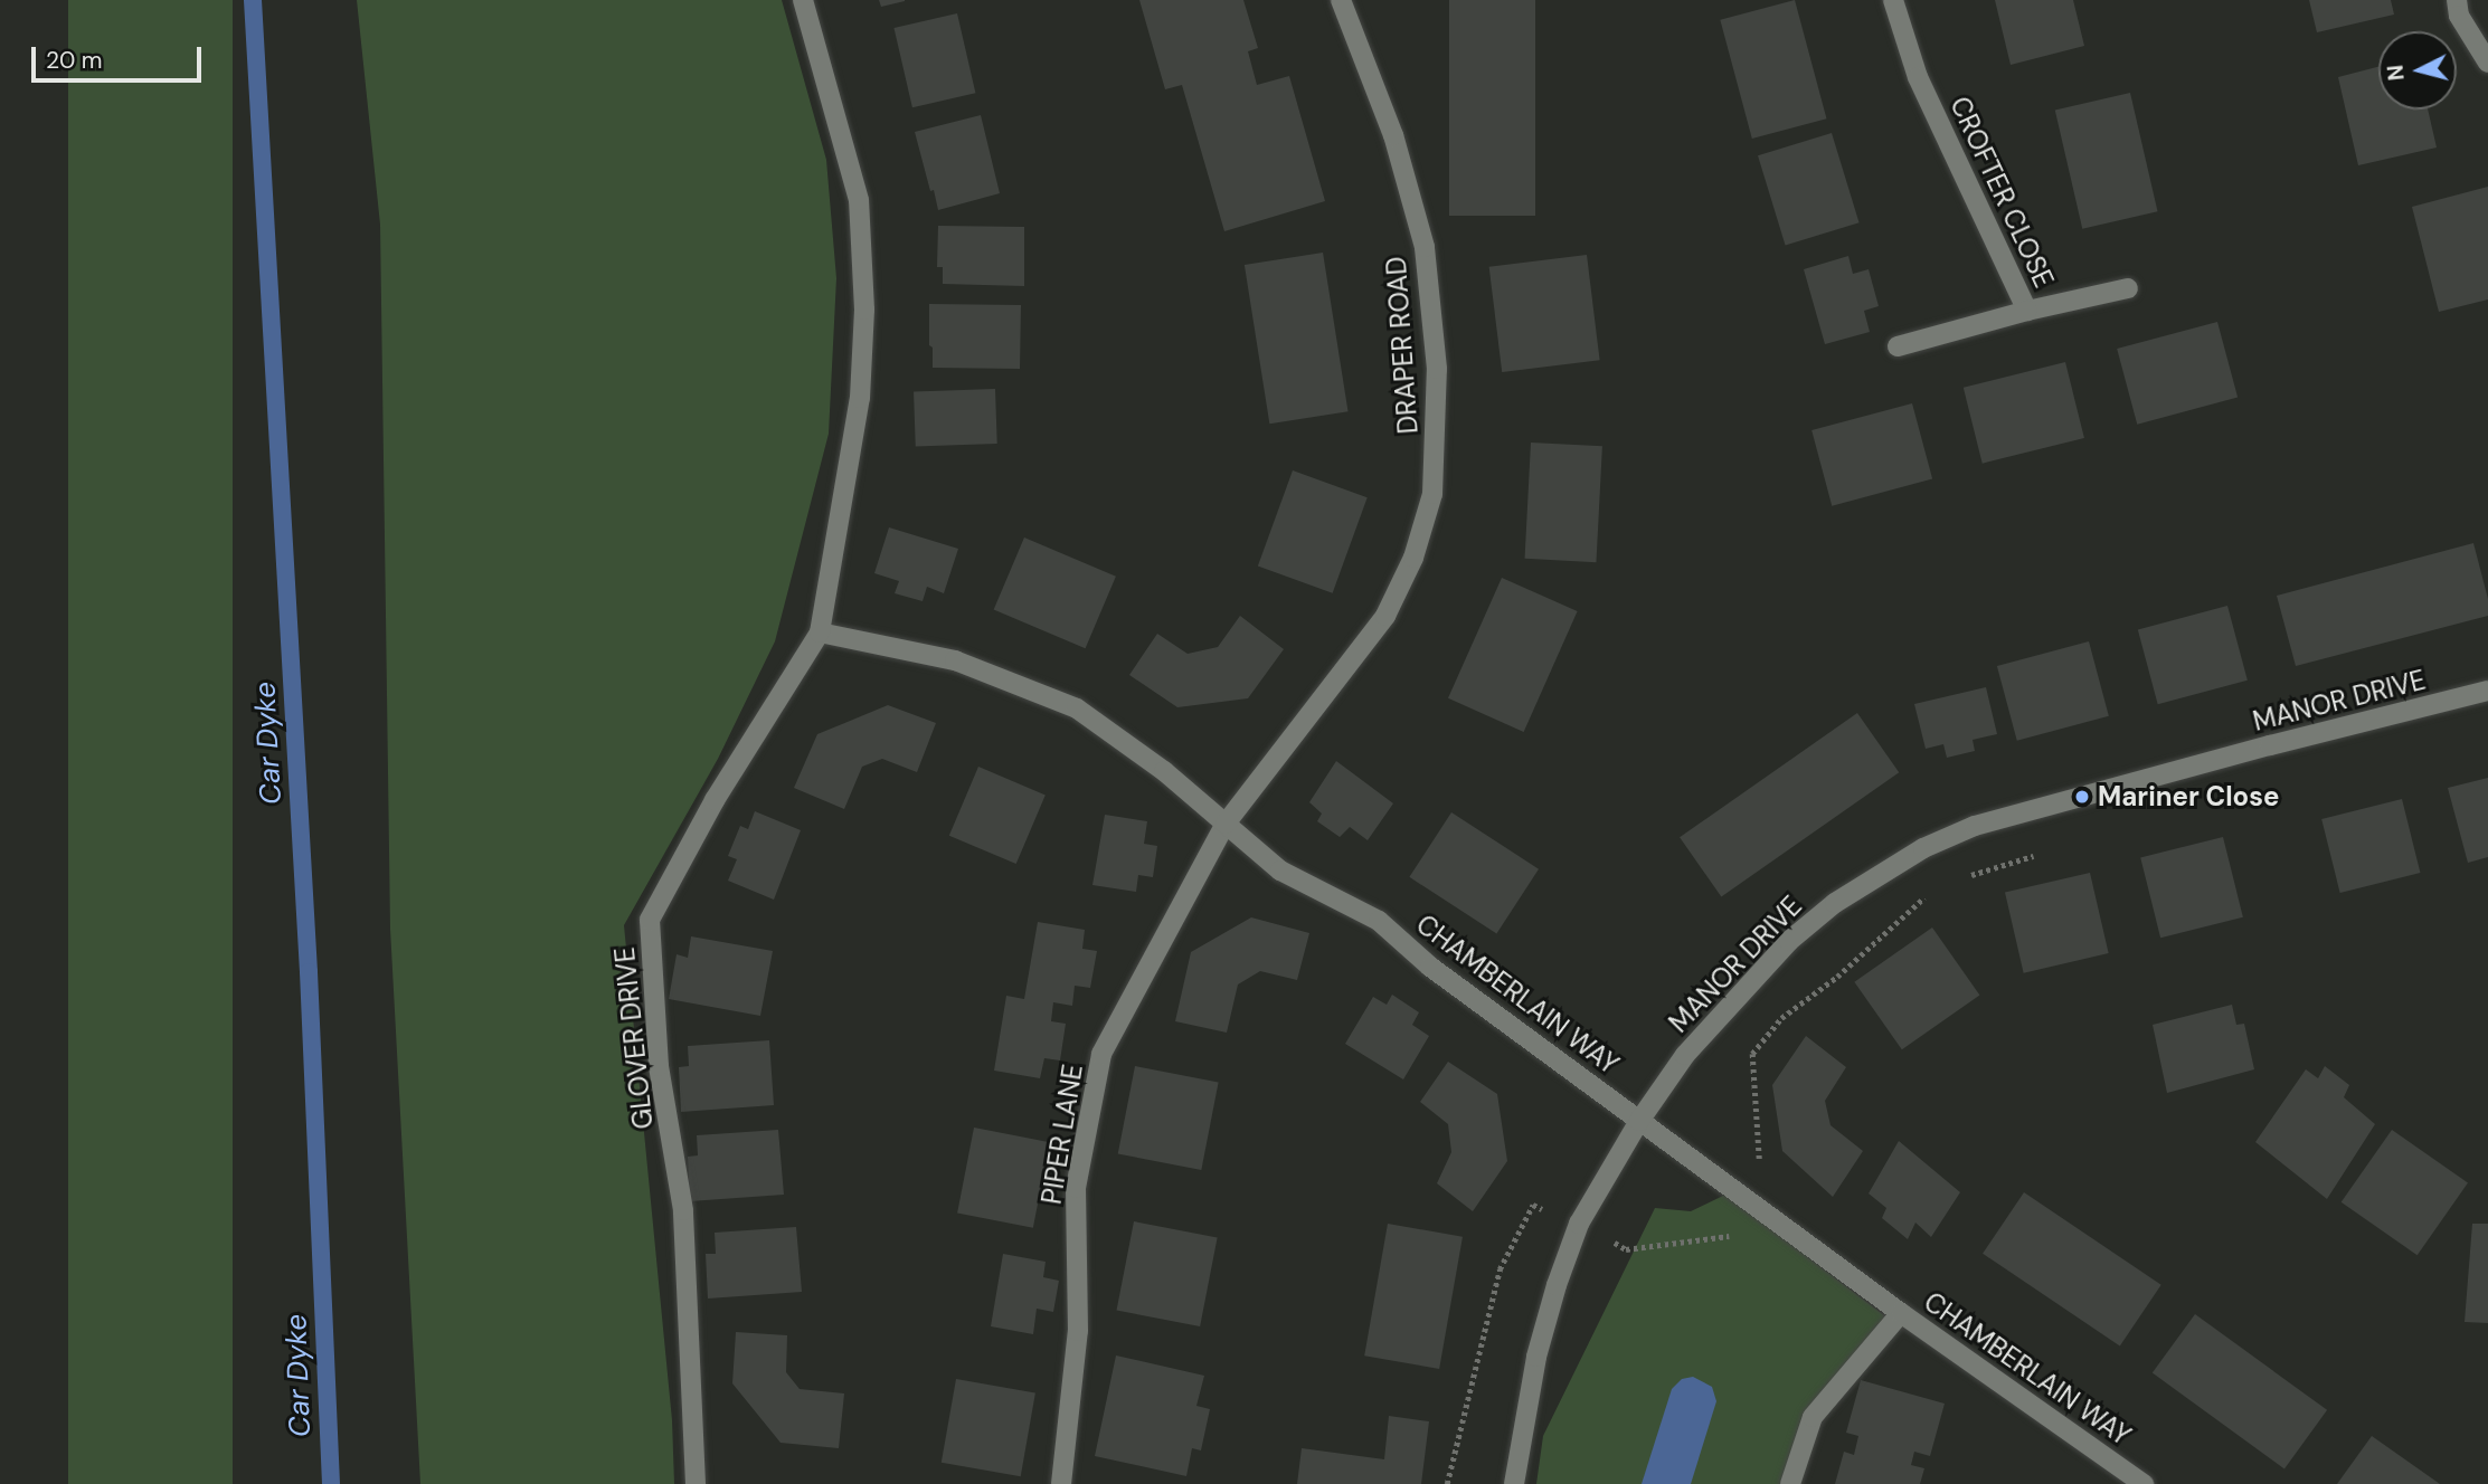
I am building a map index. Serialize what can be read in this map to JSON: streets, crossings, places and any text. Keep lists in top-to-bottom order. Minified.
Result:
{"streets":{"street":["CROFTER CLOSE","DRAPER ROAD","MANOR DRIVE","CHAMBERLAIN WAY","GLOVER DRIVE","PIPER LANE"]},"crossings":[["DRAPER ROAD","CHAMBERLAIN WAY"],["DRAPER ROAD","PIPER LANE"],["MANOR DRIVE","CHAMBERLAIN WAY"],["CHAMBERLAIN WAY","GLOVER DRIVE"],["CHAMBERLAIN WAY","PIPER LANE"]],"water":["Car Dyke"],"places":["Mariner Close"],"scale_bar":"20 m","north":"left"}
